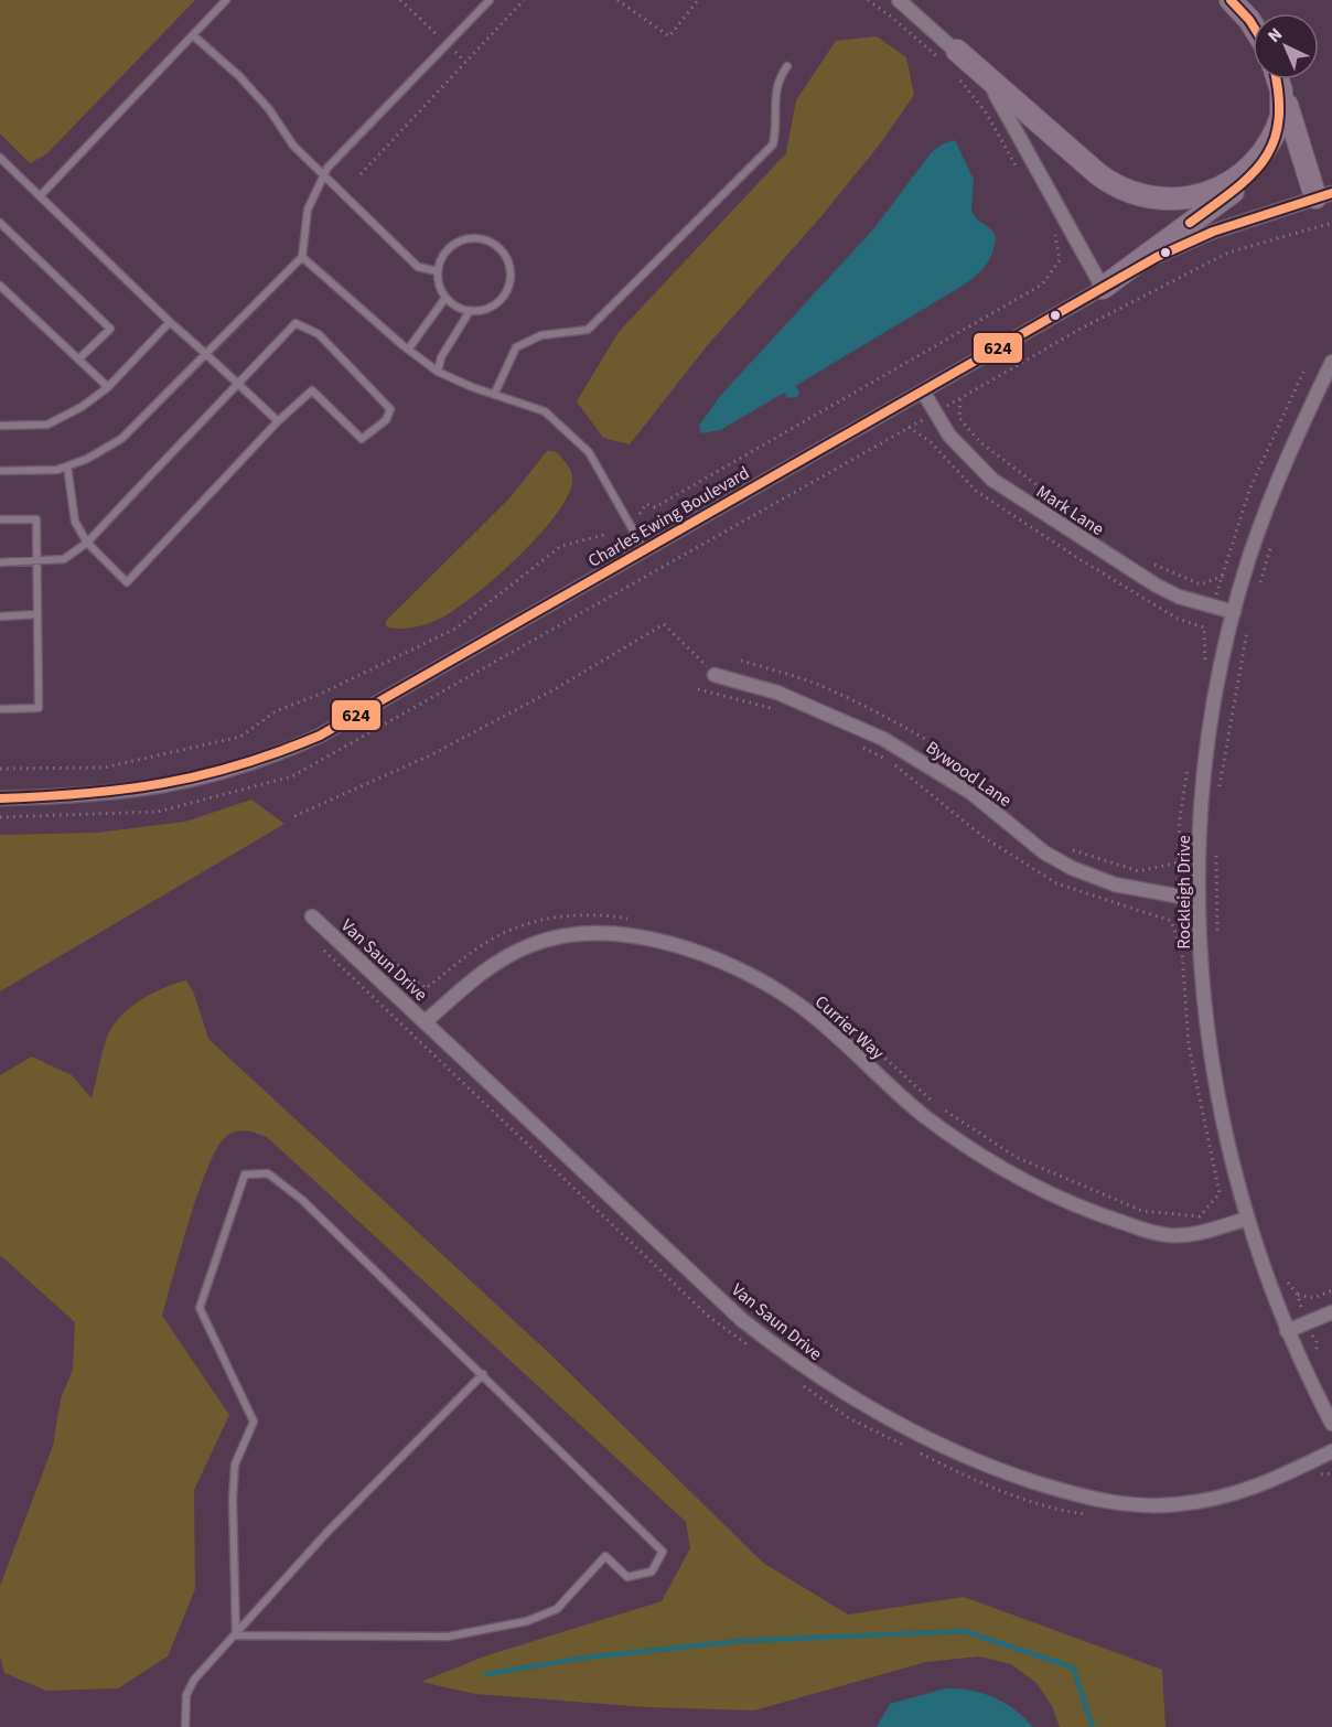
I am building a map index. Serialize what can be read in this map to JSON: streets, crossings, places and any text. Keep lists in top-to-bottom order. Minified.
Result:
{"streets":{"street":["Mark Lane","Charles Ewing Boulevard","Bywood Lane","Rockleigh Drive","Van Saun Drive","Currier Way"]},"crossings":[["Mark Lane","Charles Ewing Boulevard"],["Mark Lane","Rockleigh Drive"],["Bywood Lane","Rockleigh Drive"],["Rockleigh Drive","Currier Way"],["Van Saun Drive","Currier Way"]],"lines":["transit line 624"],"north":"top left"}
